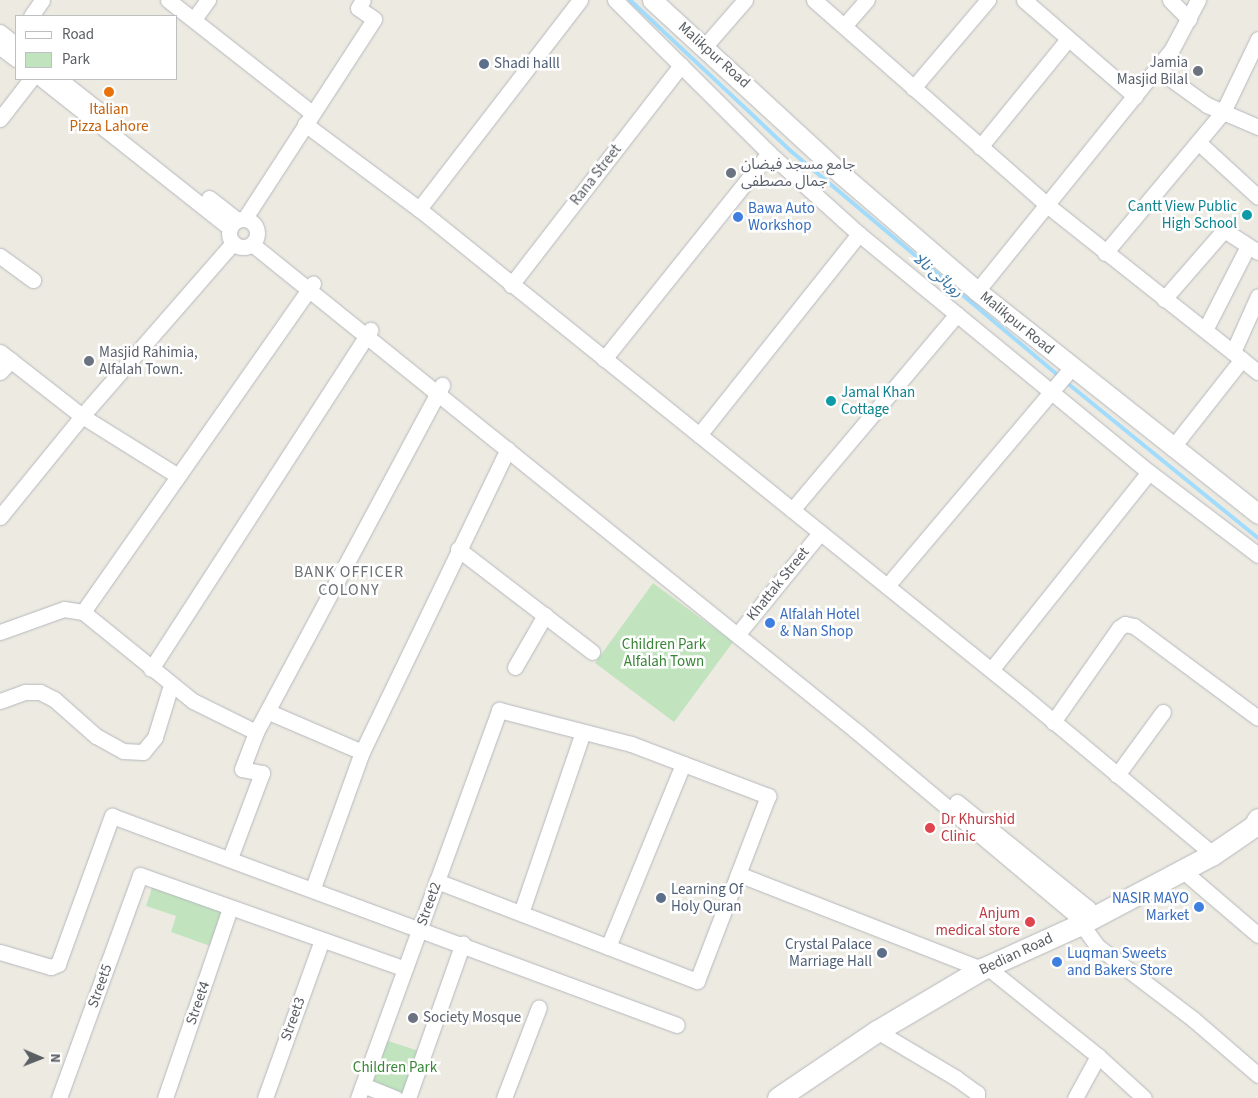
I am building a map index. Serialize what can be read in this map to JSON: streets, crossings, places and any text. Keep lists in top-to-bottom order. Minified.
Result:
{"streets":{"main road":["Bedian Road"],"street":["Malikpur Road","Rana Street","Khattak Street","Street2","Street5","Street4","Street3"]},"crossings":[["Street5","Street4"]],"districts":["BANK OFFICER COLONY"],"water":["روہائی نالا"],"parks":["Children Park Alfalah Town","Children Park"],"places":["Shadi halll","Jamia Masjid Bilal","Italian Pizza Lahore","جامع مسجد فیضان جمال مصطفی","Cantt View Public High School","Bawa Auto Workshop","Masjid Rahimia, Alfalah Town.","Jamal Khan Cottage","Alfalah Hotel & Nan Shop","Dr Khurshid Clinic","Learning Of Holy Quran","NASIR MAYO Market","Anjum medical store","Crystal Palace Marriage Hall","Luqman Sweets and Bakers Store","Society Mosque"],"legend":["Road","Park"],"north":"right"}
